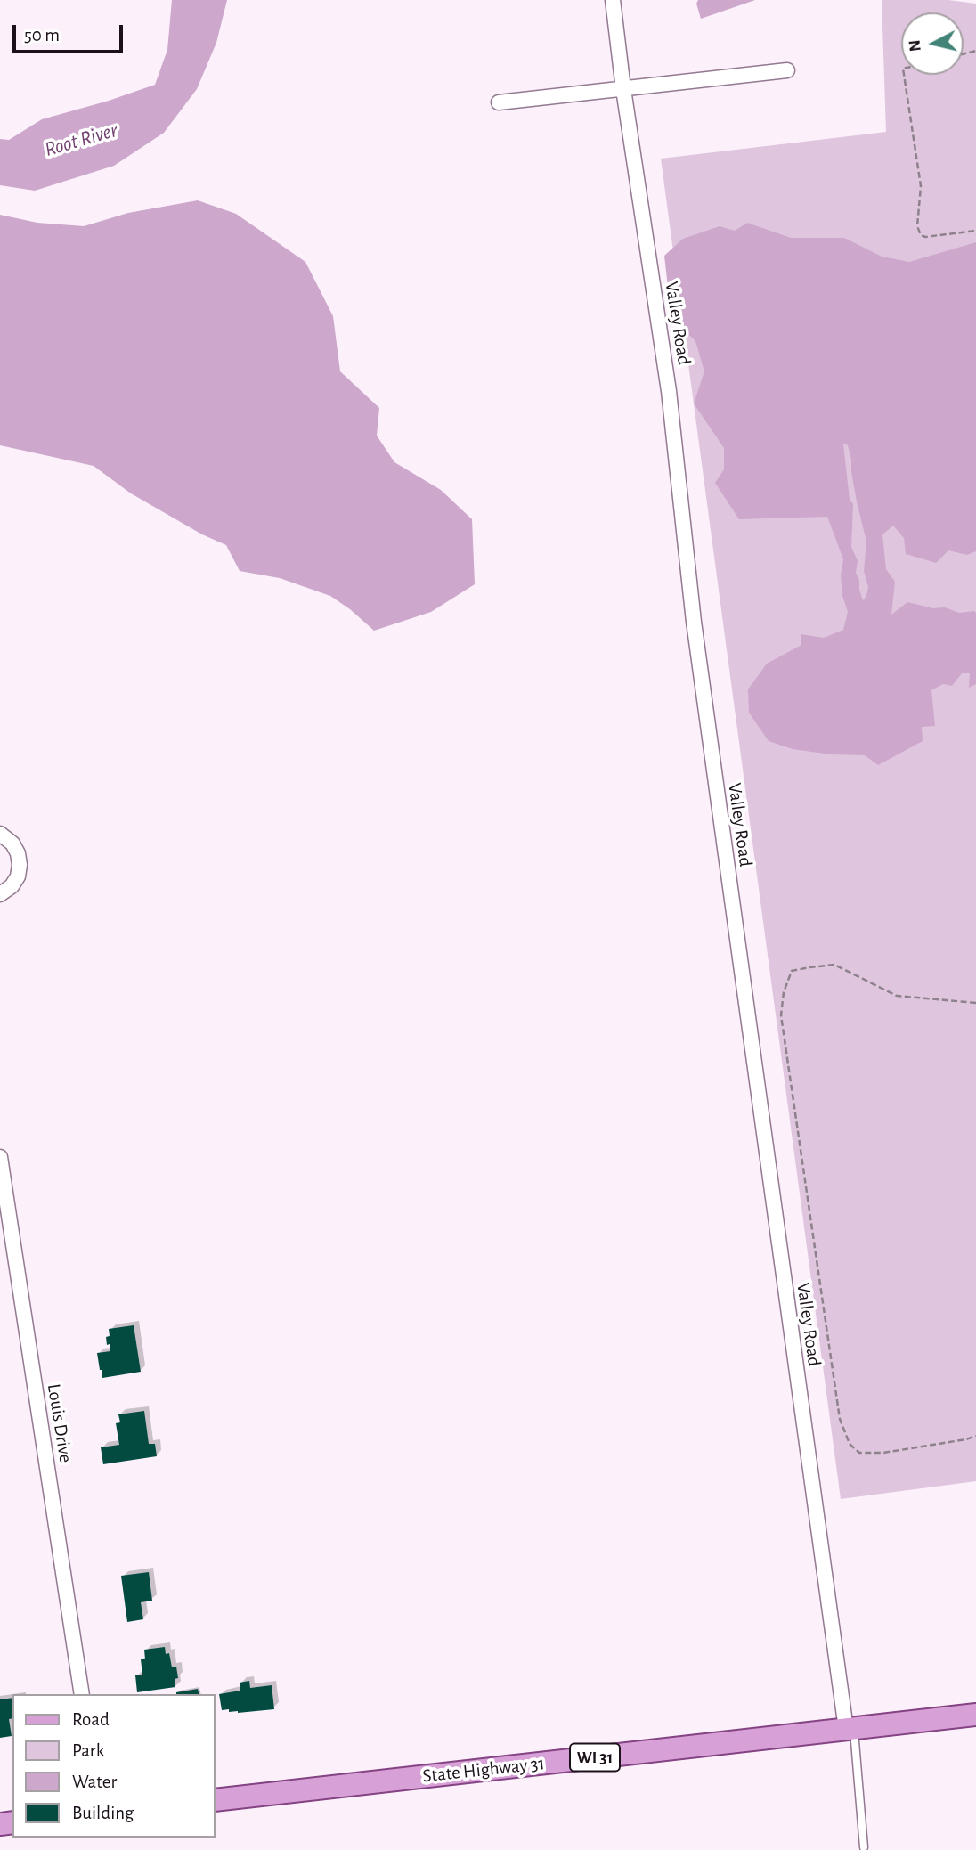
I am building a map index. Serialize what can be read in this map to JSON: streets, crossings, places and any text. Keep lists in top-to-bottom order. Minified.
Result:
{"streets":{"main road":["WI 31","State Highway 31"],"street":["Valley Road","Louis Drive"]},"crossings":[["Valley Road","State Highway 31"]],"water":["Root River"],"legend":["Road","Park","Water","Building"],"scale_bar":"50 m","north":"left"}
